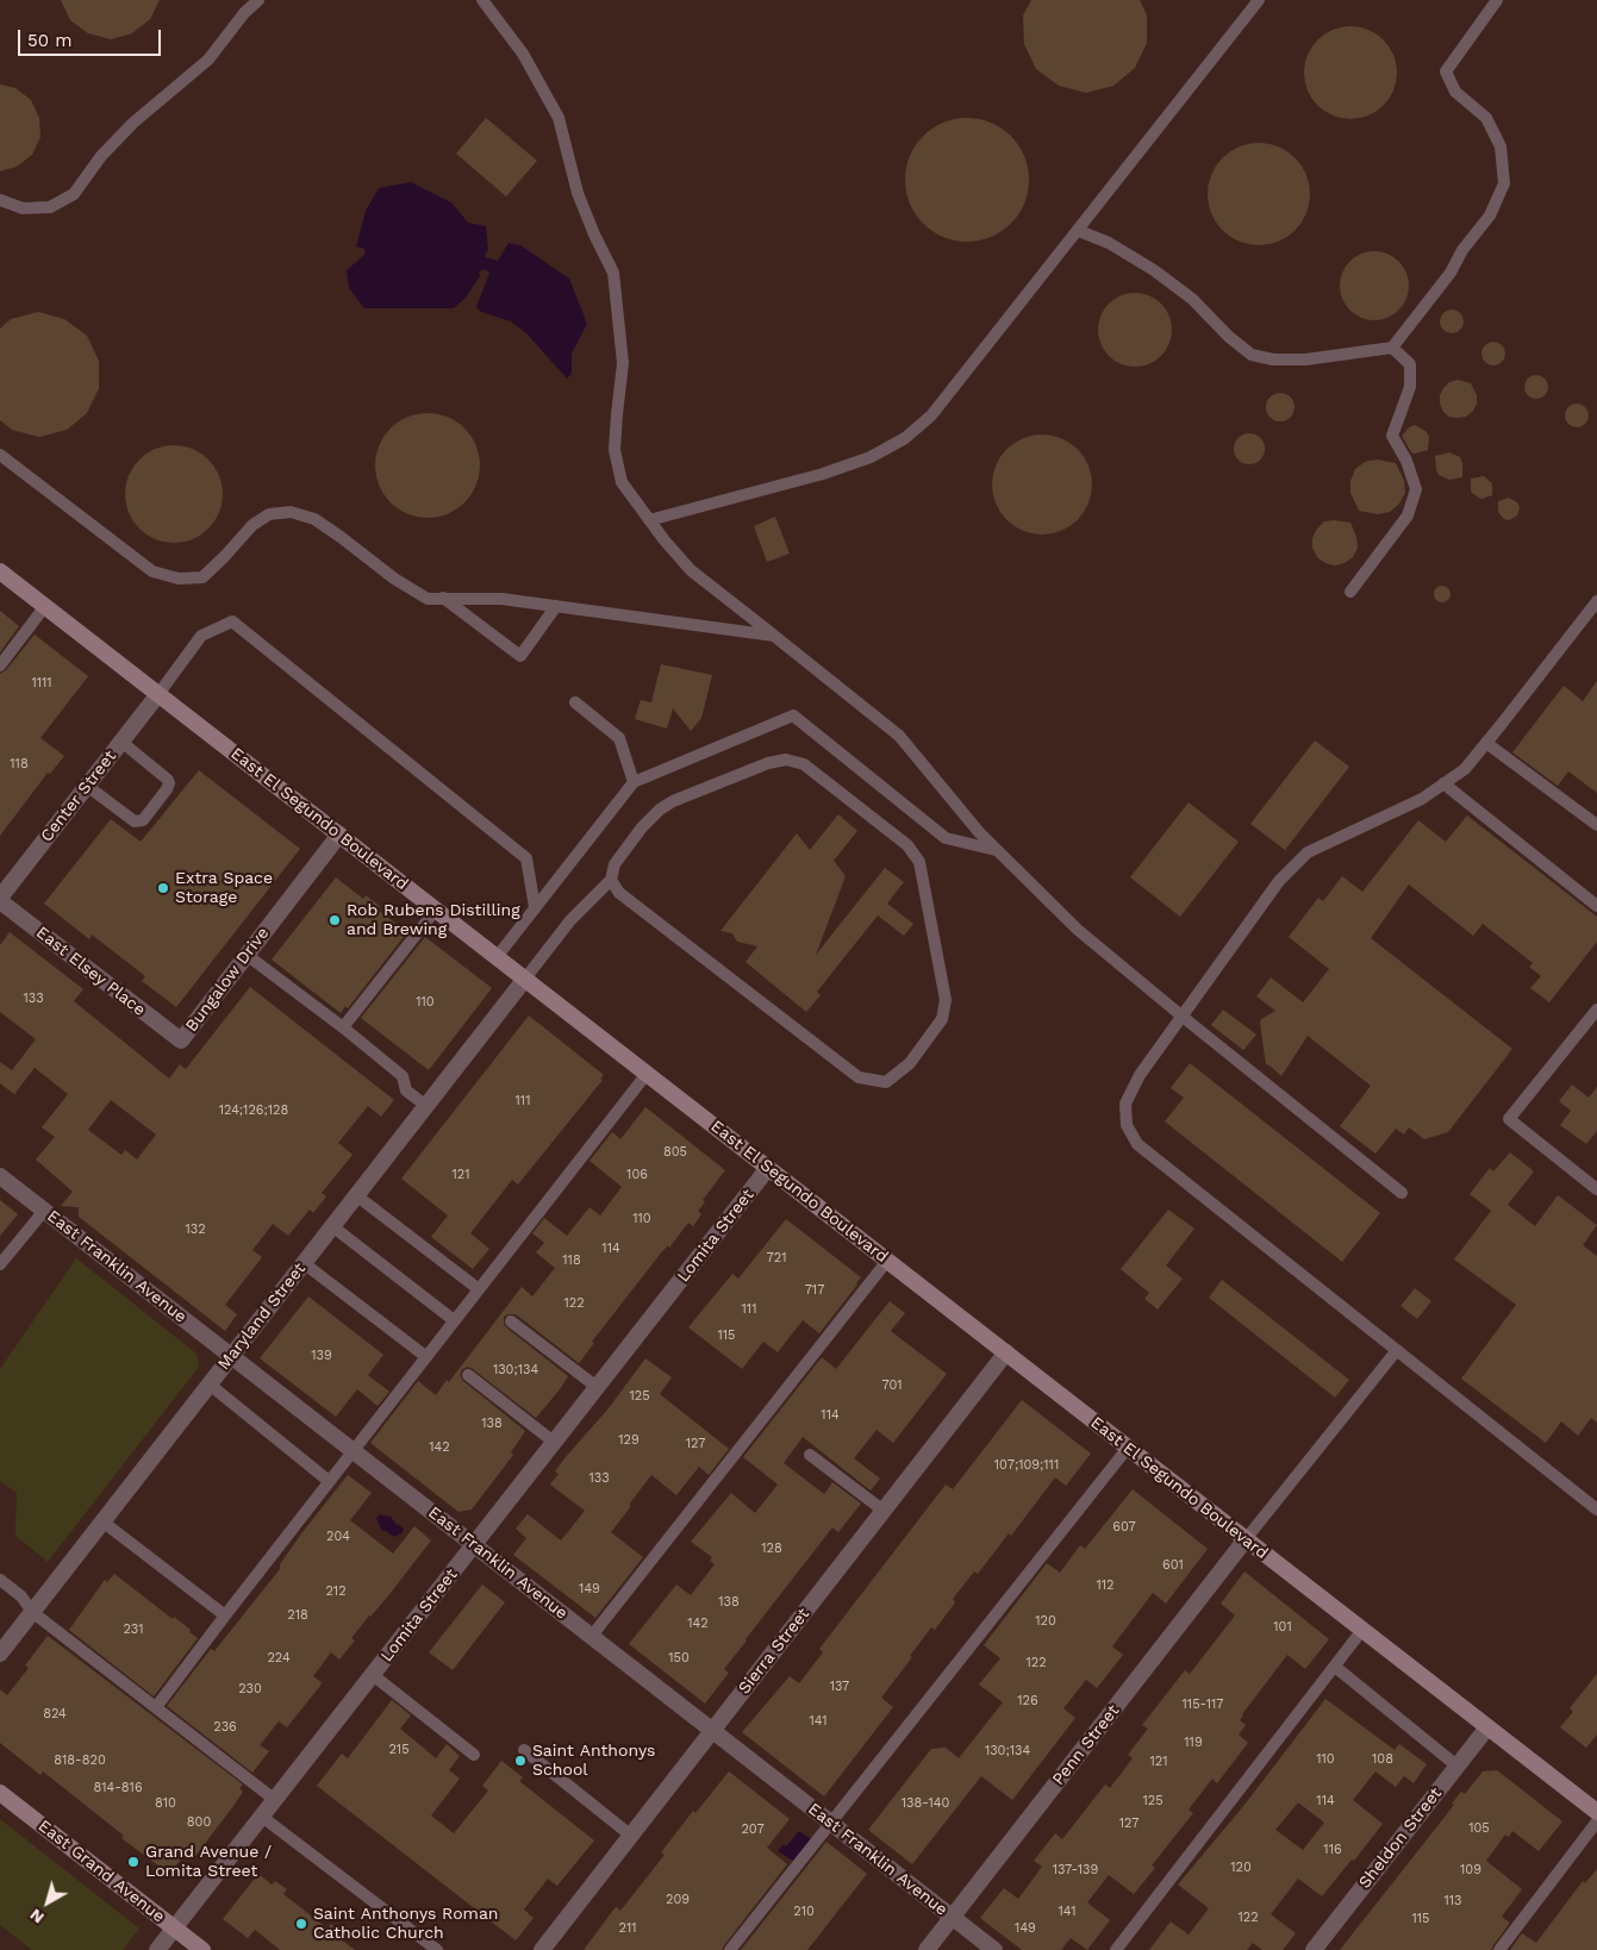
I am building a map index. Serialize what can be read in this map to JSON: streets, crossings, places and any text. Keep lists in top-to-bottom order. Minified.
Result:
{"streets":{"main road":["East El Segundo Boulevard","East Grand Avenue"],"street":["Center Street","East Elsey Place","Bungalow Drive","Lomita Street","East Franklin Avenue","Maryland Street","Sierra Street","Penn Street","Sheldon Street"]},"crossings":[["Center Street","East El Segundo Boulevard"],["Center Street","East Elsey Place"],["East El Segundo Boulevard","Bungalow Drive"],["East El Segundo Boulevard","Lomita Street"],["East El Segundo Boulevard","Maryland Street"],["East El Segundo Boulevard","Sierra Street"],["East El Segundo Boulevard","Penn Street"],["East El Segundo Boulevard","Sheldon Street"],["East Elsey Place","Bungalow Drive"],["Lomita Street","East Franklin Avenue"],["Lomita Street","East Grand Avenue"],["East Franklin Avenue","Maryland Street"],["East Franklin Avenue","Sierra Street"],["East Franklin Avenue","Penn Street"]],"places":["Extra Space Storage","Rob Rubens Distilling and Brewing","Saint Anthonys School","Grand Avenue / Lomita Street","Saint Anthonys Roman Catholic Church"],"house_numbers":["1111","118","133","110","111","124;126;128","805","121","106","110","132","114","721","118","717","122","111","115","139","130;134","701","125","114","138","129","127","142","107;109;111","133","607","204","128","601","112","149","212","138","218","120","142","101","231","224","150","122","137","230","126","115-117","824","141","236","119","215","130;134","110","108","818-820","121","814-816","125","114","810","138-140","800","127","105","207","116","120","137-139","109","209","113","210","141","122","115","211","149"],"scale_bar":"50 m","north":"bottom left"}
